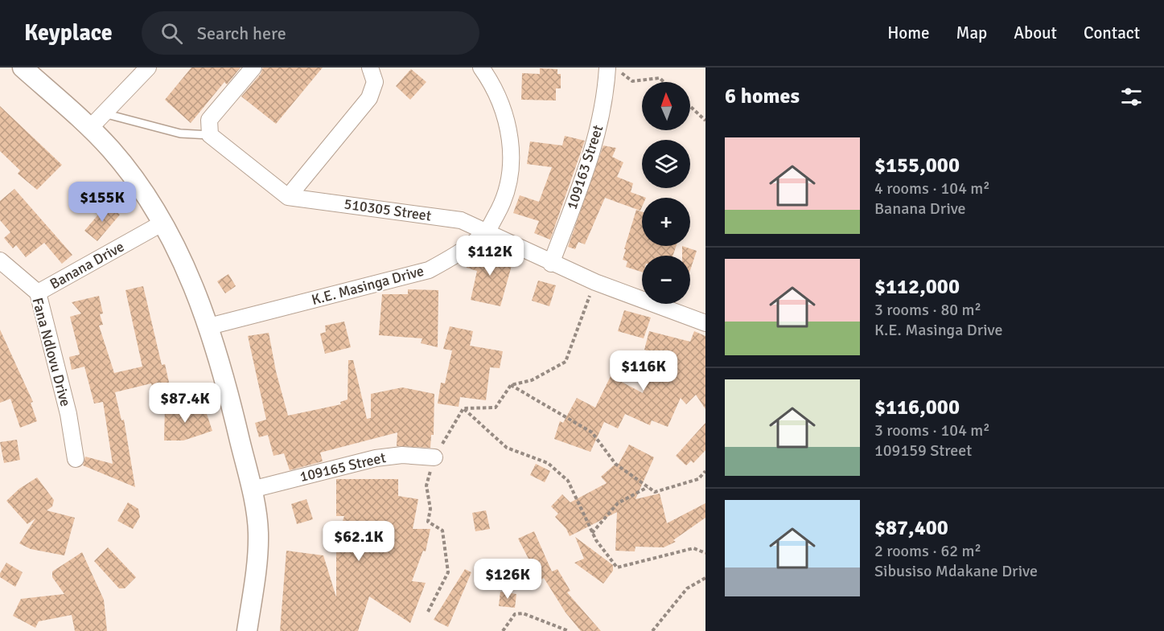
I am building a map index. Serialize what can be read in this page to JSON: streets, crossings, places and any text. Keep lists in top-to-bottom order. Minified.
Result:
{"streets":{"street":["109163 Street","510305 Street","Banana Drive","K.E. Masinga Drive","Fana Ndlovu Drive","109165 Street"]},"crossings":[["109163 Street","510305 Street"],["510305 Street","K.E. Masinga Drive"],["Banana Drive","Fana Ndlovu Drive"]],"north":"top","page":{"header":"Keyplace","search":"Search here","nav":["Home","Map","About","Contact"],"heading":"6 homes","map_buttons":["+","−"],"list":[{"name":"$155,000","note":"4 rooms · 104 m² · Banana Drive"},{"name":"$112,000","note":"3 rooms · 80 m² · K.E. Masinga Drive"},{"name":"$116,000","note":"3 rooms · 104 m² · 109159 Street"},{"name":"$87,400","note":"2 rooms · 62 m² · Sibusiso Mdakane Drive"}],"price":["$155K","$112K","$116K","$87.4K","$62.1K","$126K"]}}
